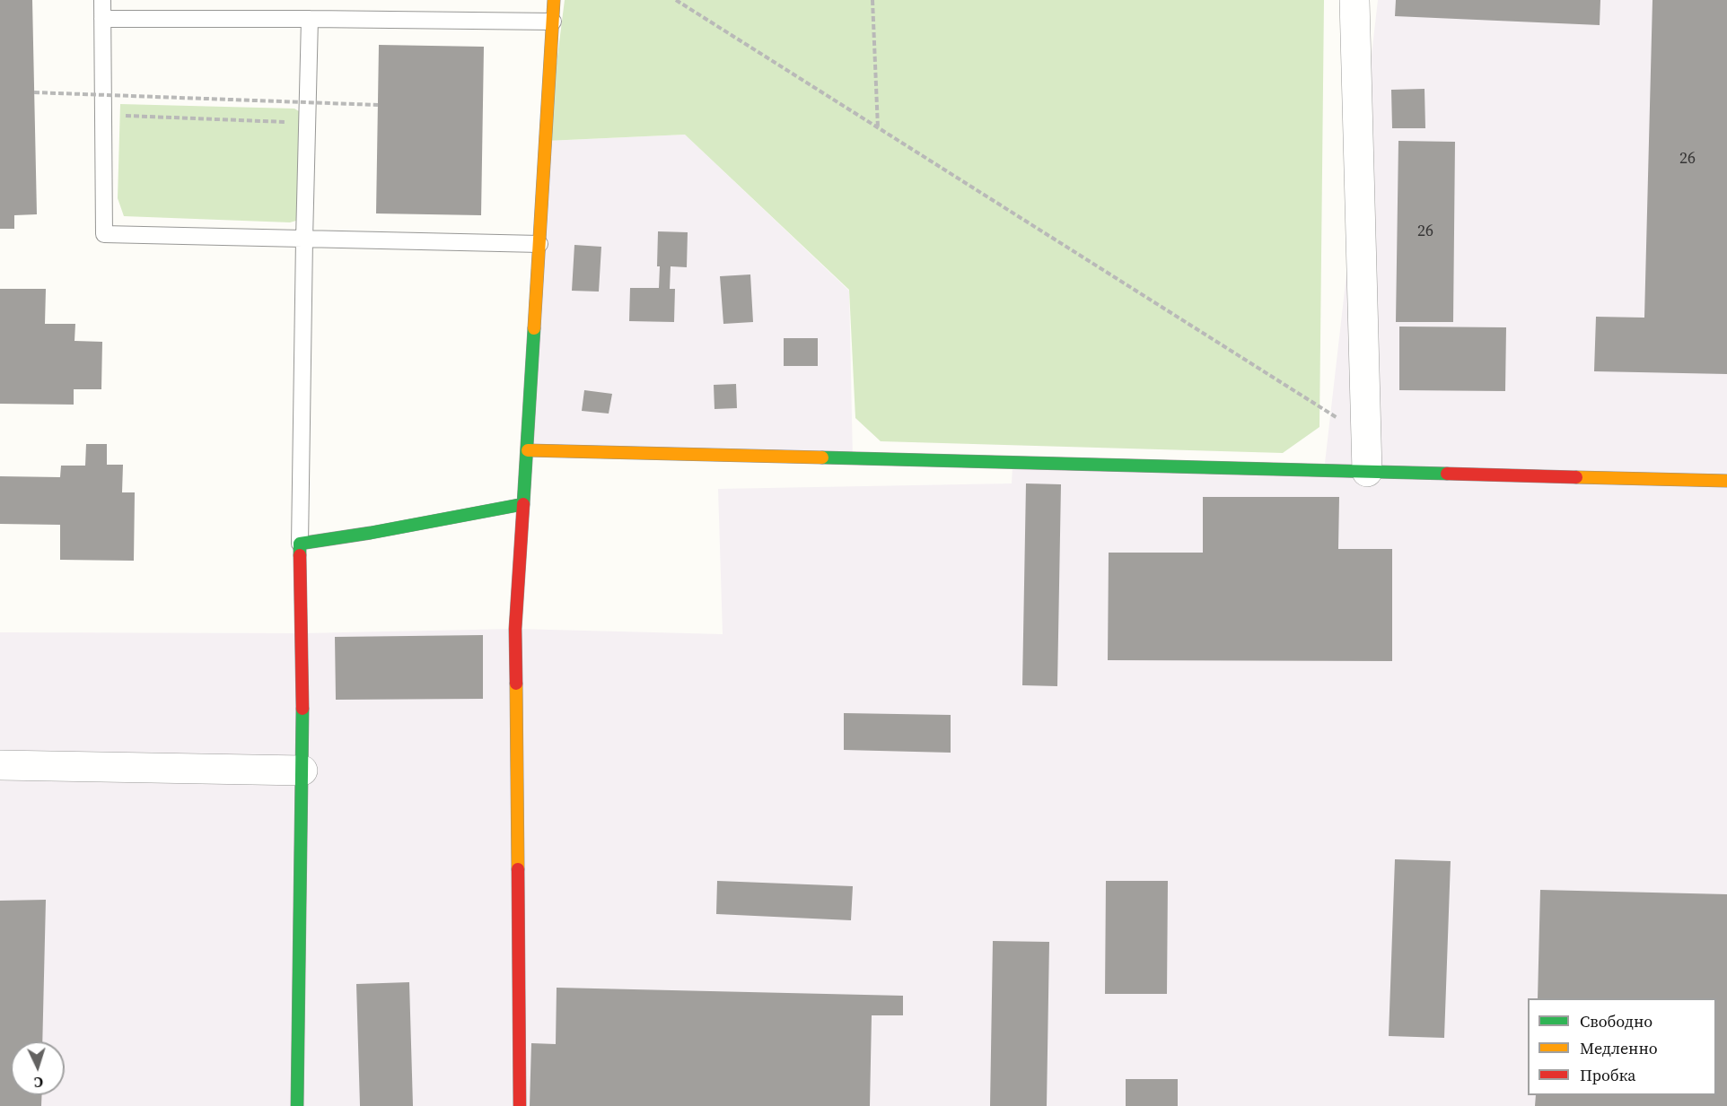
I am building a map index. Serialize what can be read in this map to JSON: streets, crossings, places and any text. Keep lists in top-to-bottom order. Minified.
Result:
{"house_numbers":["26","26"],"legend":["Свободно","Медленно","Пробка"],"north":"bottom"}
